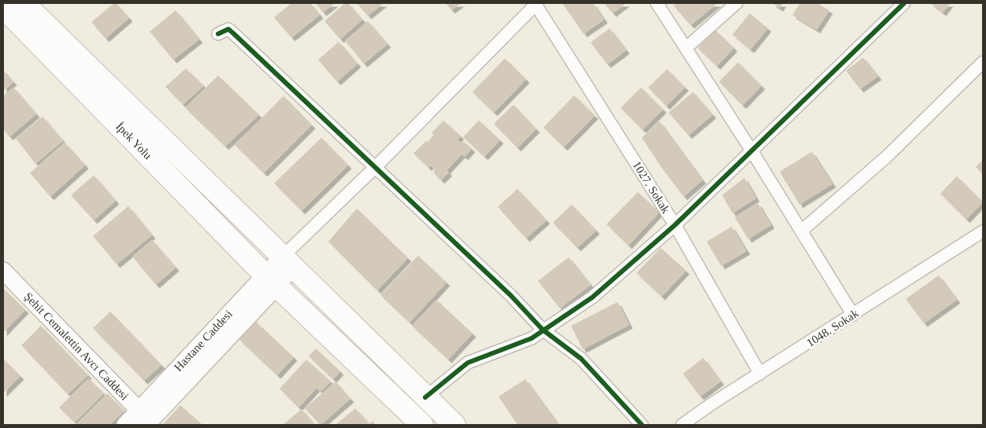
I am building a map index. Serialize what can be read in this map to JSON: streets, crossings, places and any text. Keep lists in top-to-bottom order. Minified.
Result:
{"streets":{"highway":["İpek Yolu"],"main road":["Hastane Caddesi","Şehit Cemalettin Avcı Caddesi"],"street":["1027. Sokak","1048. Sokak"]},"crossings":[["İpek Yolu","Hastane Caddesi"],["1027. Sokak","1048. Sokak"],["Hastane Caddesi","Şehit Cemalettin Avcı Caddesi"]]}
